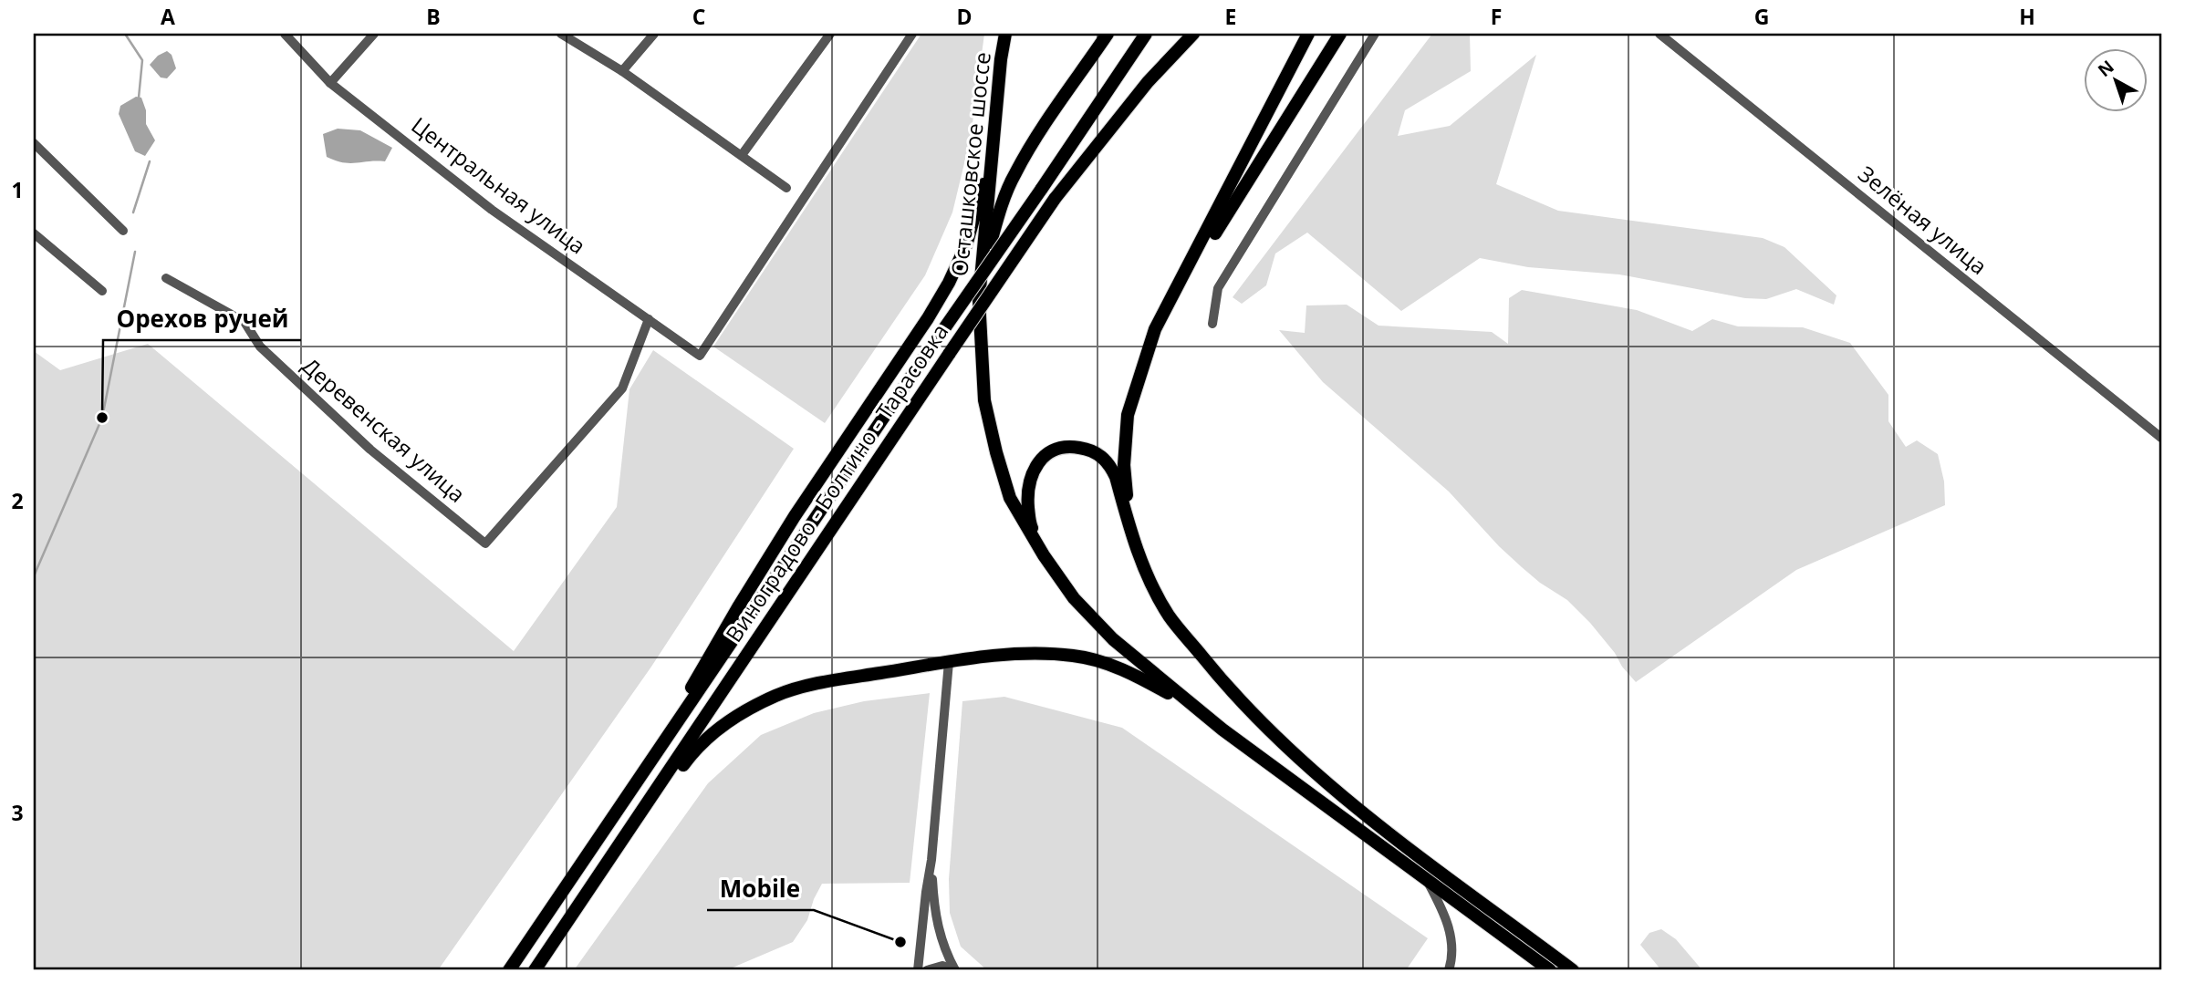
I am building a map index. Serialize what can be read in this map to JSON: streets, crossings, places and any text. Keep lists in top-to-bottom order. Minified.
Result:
{"streets":{"main road":["Осташковское шоссе","Виноградово - Болтино - Тарасовка"],"street":["Центральная улица","Зелёная улица","Деревенская улица"]},"crossings":[["Центральная улица","Деревенская улица"]],"places":["Орехов ручей","Mobile"],"north":"top left","grid":{"columns":["A","B","C","D","E","F","G","H"],"rows":["1","2","3"]}}
